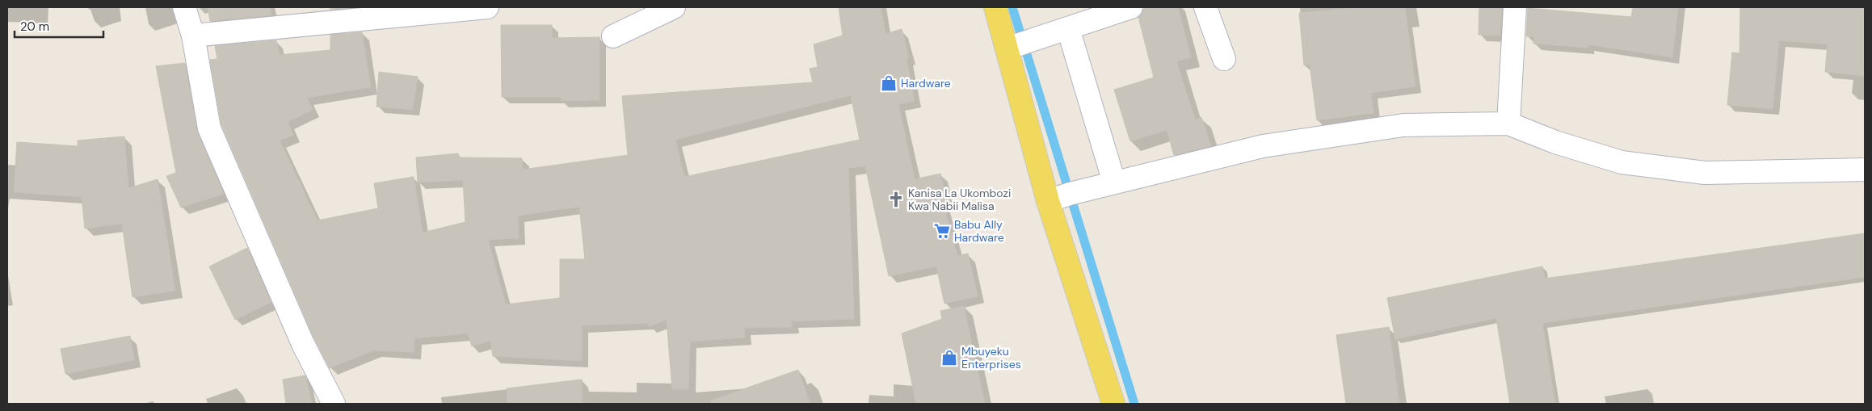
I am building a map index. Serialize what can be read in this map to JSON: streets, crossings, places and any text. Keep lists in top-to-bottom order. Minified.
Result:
{"places":{"shop":["Hardware","Mbuyeku Enterprises"],"church":["Kanisa La Ukombozi Kwa Nabii Malisa"],"supermarket":["Babu Ally Hardware"]},"scale_bar":"20 m"}
